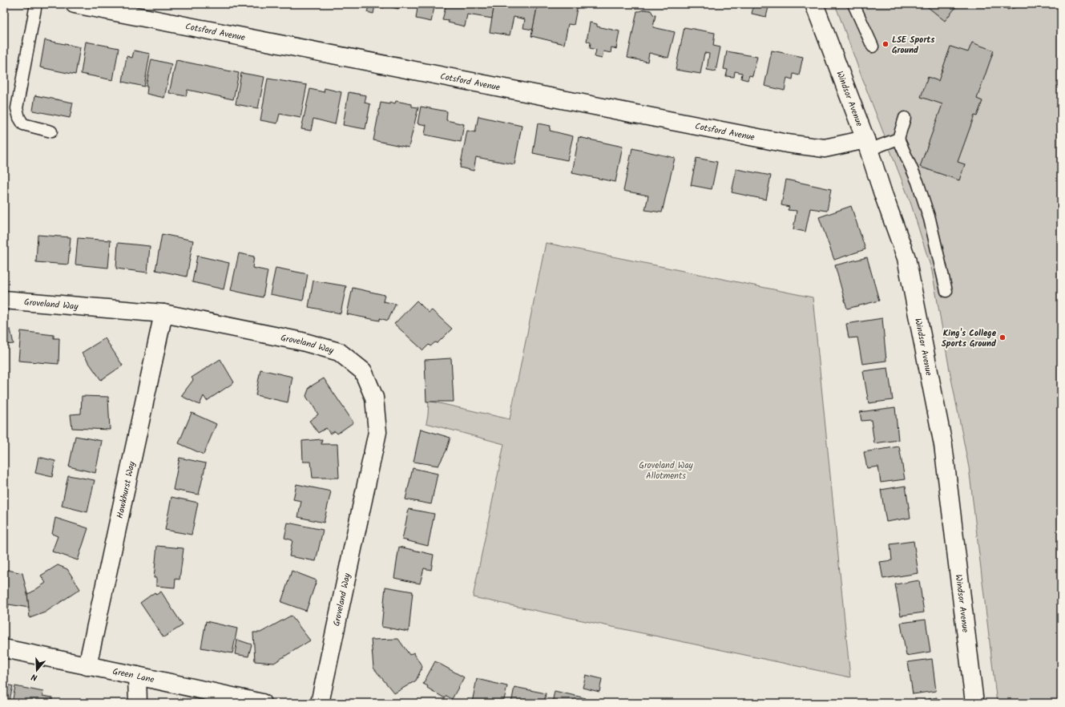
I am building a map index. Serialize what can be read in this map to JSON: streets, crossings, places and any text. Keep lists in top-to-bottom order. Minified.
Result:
{"streets":{"street":["Cotsford Avenue","Windsor Avenue","Groveland Way","Hawkhurst Way","Green Lane"]},"crossings":[["Cotsford Avenue","Windsor Avenue"],["Groveland Way","Hawkhurst Way"],["Hawkhurst Way","Green Lane"]],"parks":["Groveland Way Allotments"],"places":["LSE Sports Ground","King's College Sports Ground"],"north":"bottom"}
